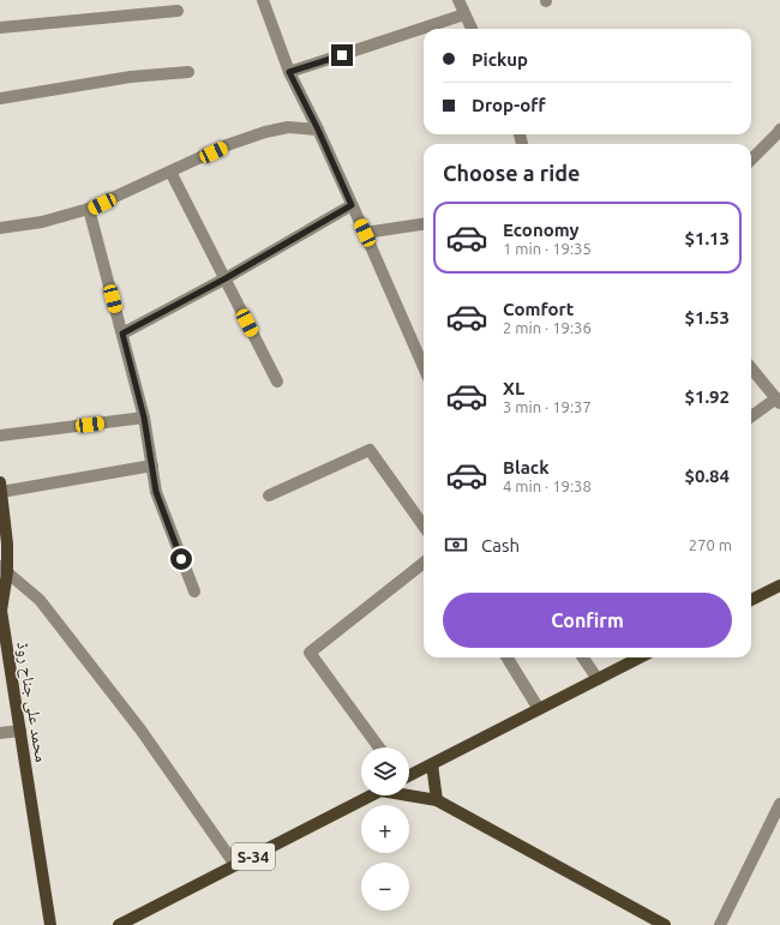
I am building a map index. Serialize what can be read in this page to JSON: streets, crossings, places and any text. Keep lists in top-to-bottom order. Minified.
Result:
{"streets":{"main road":["محمد علی جناح روڈ","S-34"]},"page":{"banner":["Pickup","Drop-off"],"heading":"Choose a ride","list":[{"name":"Economy","note":"1 min · 19:35","value":"$1.13"},{"name":"Comfort","note":"2 min · 19:36","value":"$1.53"},{"name":"XL","note":"3 min · 19:37","value":"$1.92"},{"name":"Black","note":"4 min · 19:38","value":"$0.84"}],"pay":["Cash","270 m"],"buttons":"Confirm","map_buttons":["+","−"]}}
